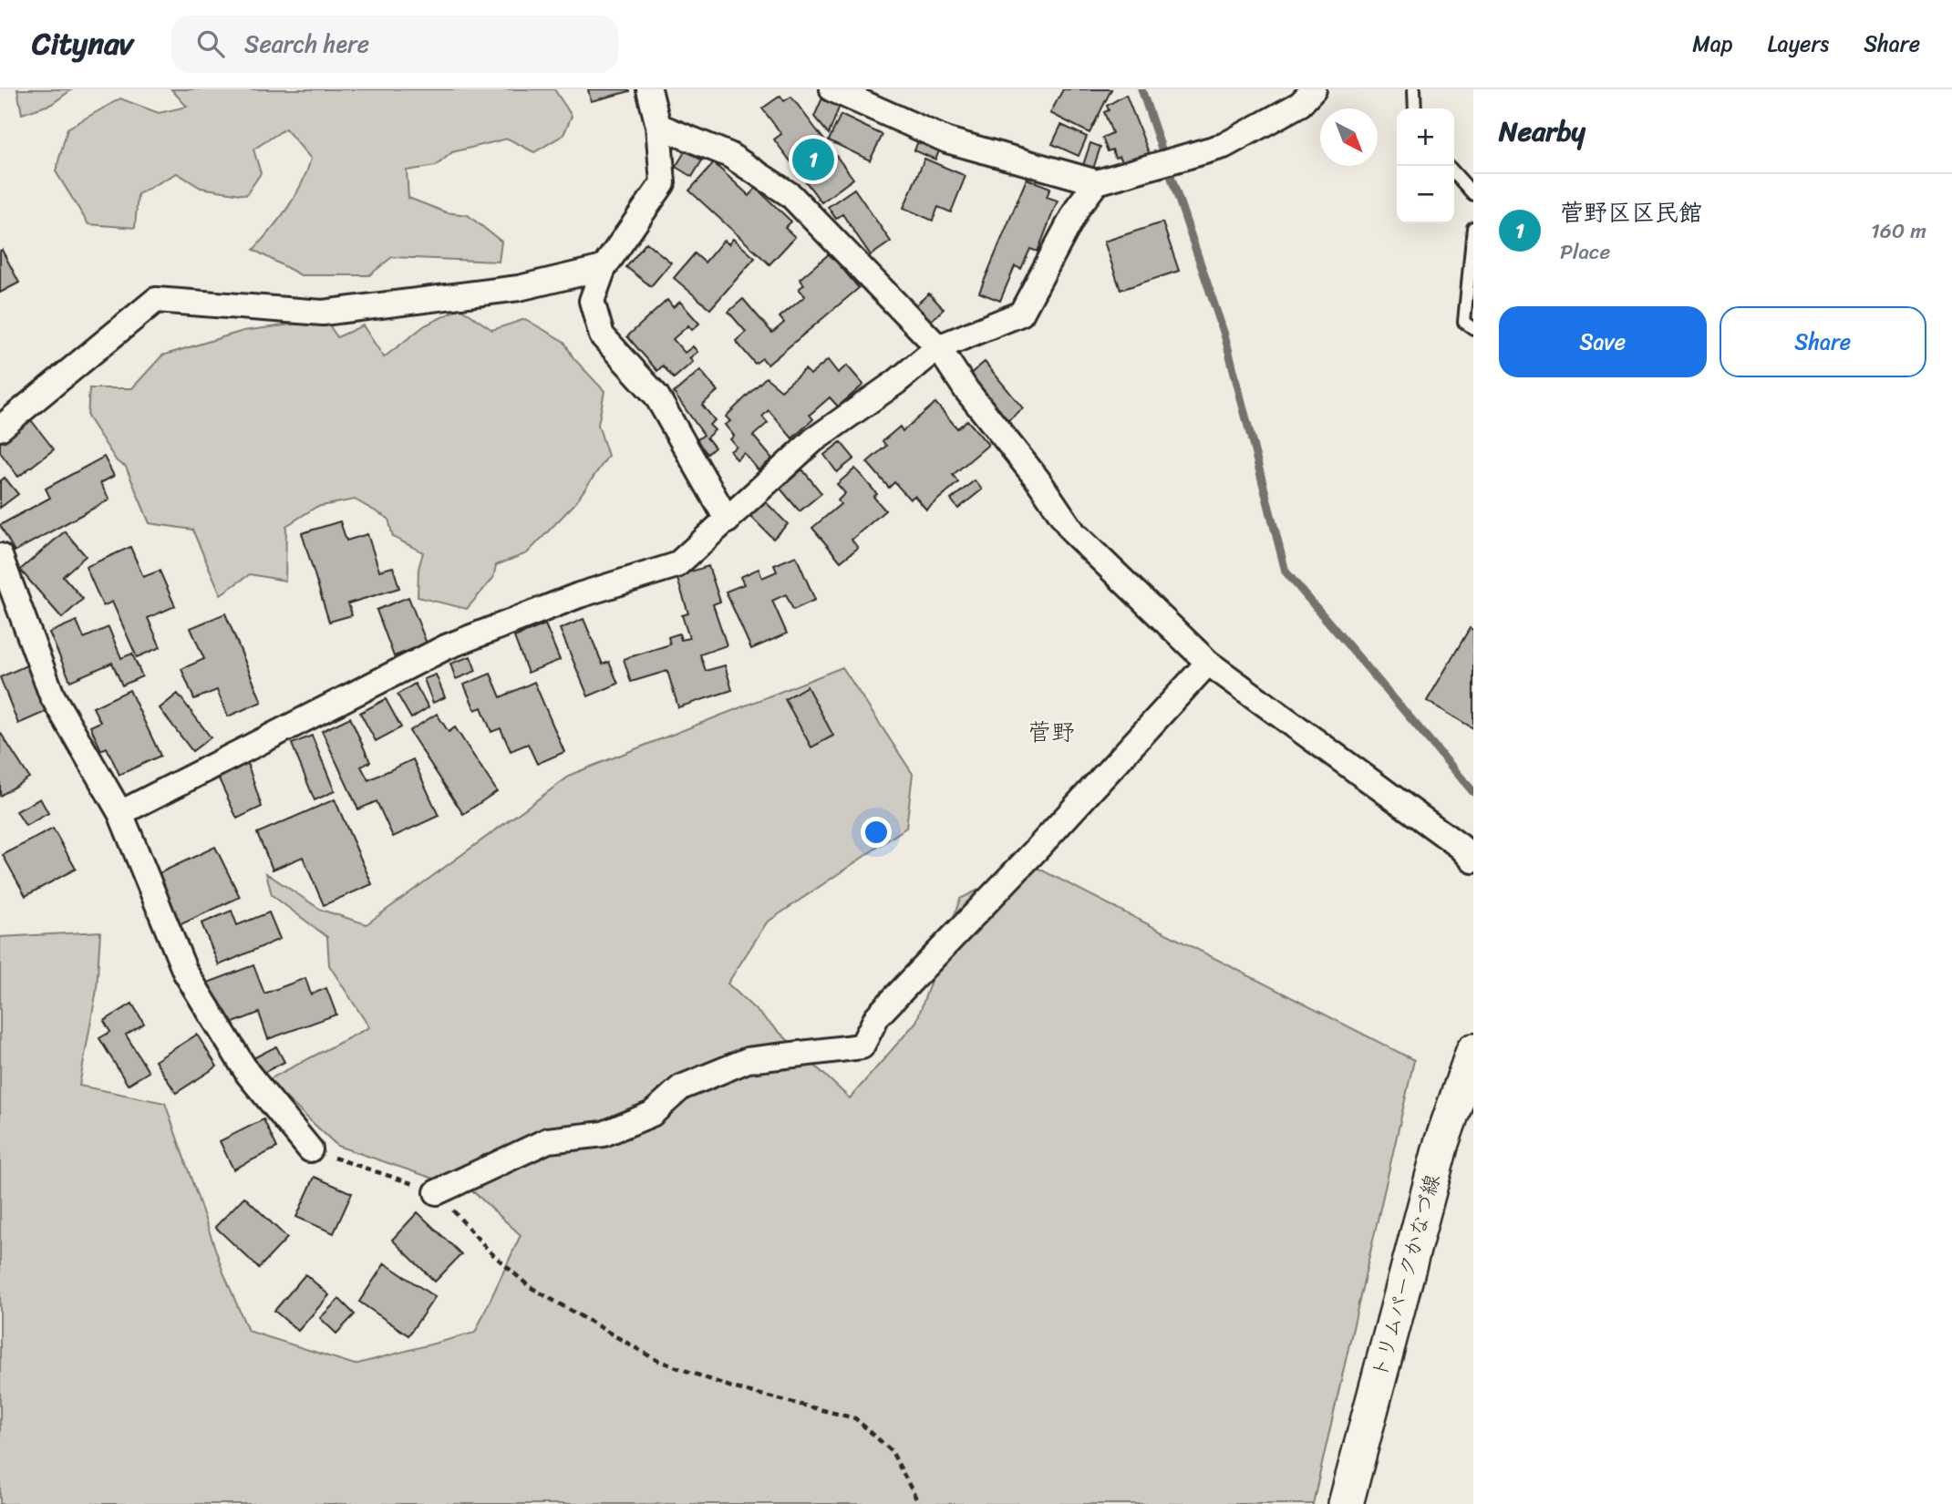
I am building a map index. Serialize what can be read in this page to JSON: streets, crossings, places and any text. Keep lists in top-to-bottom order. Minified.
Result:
{"streets":{"main road":["トリムパークかなづ線"]},"districts":["菅野"],"north":"bottom right","page":{"header":"Citynav","search":"Search here","nav":["Map","Layers","Share"],"heading":"Nearby","map_buttons":["+","−"],"pins":"1","list":[{"mark":"1","name":"菅野区区民館","note":"Place","value":"160 m"}],"buttons":["Save","Share"]}}
